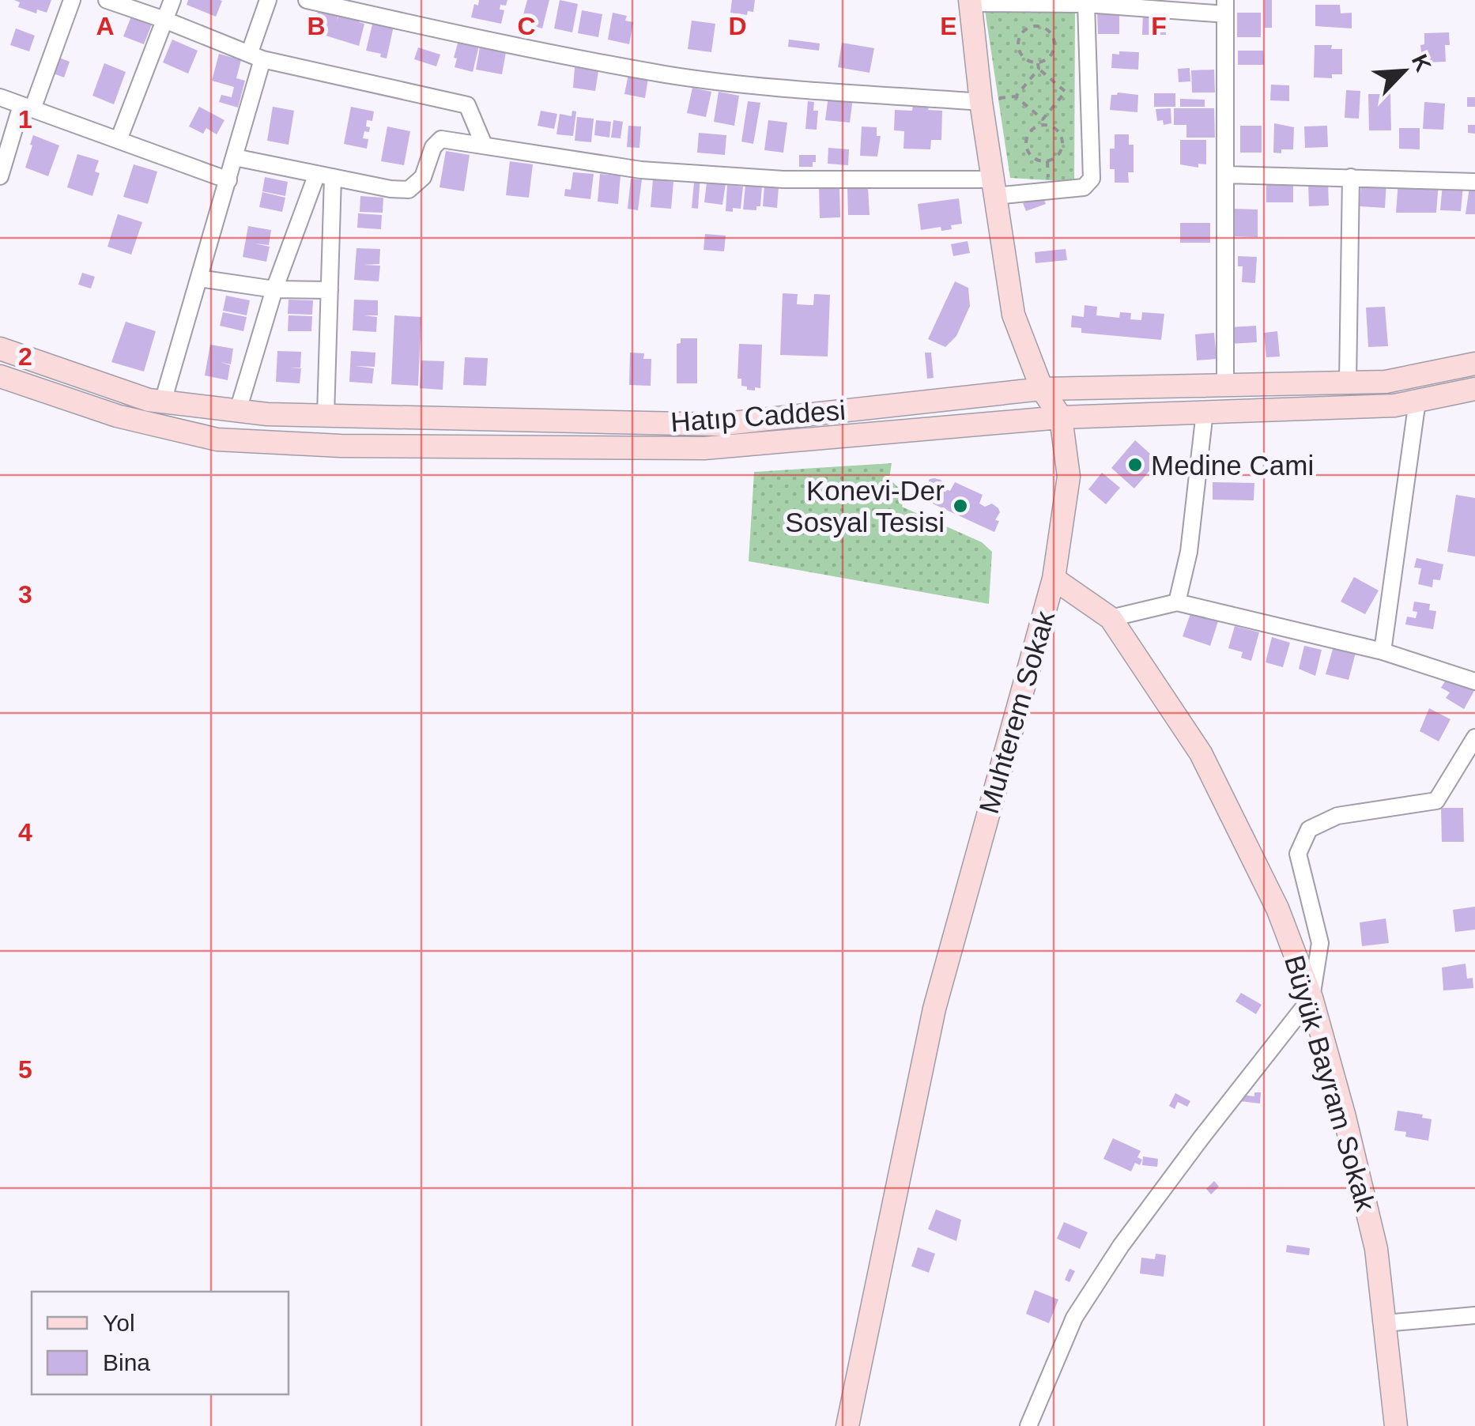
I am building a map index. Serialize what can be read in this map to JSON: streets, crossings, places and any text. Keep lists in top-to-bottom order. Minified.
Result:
{"streets":{"main road":["Hatıp Caddesi","Muhterem Sokak","Büyük Bayram Sokak"]},"crossings":[["Hatıp Caddesi","Muhterem Sokak"],["Muhterem Sokak","Büyük Bayram Sokak"]],"places":["Medine Cami","Konevi-Der Sosyal Tesisi"],"legend":["Yol","Bina"],"north":"top right","grid":{"columns":["A","B","C","D","E","F"],"rows":["1","2","3","4","5"]}}
